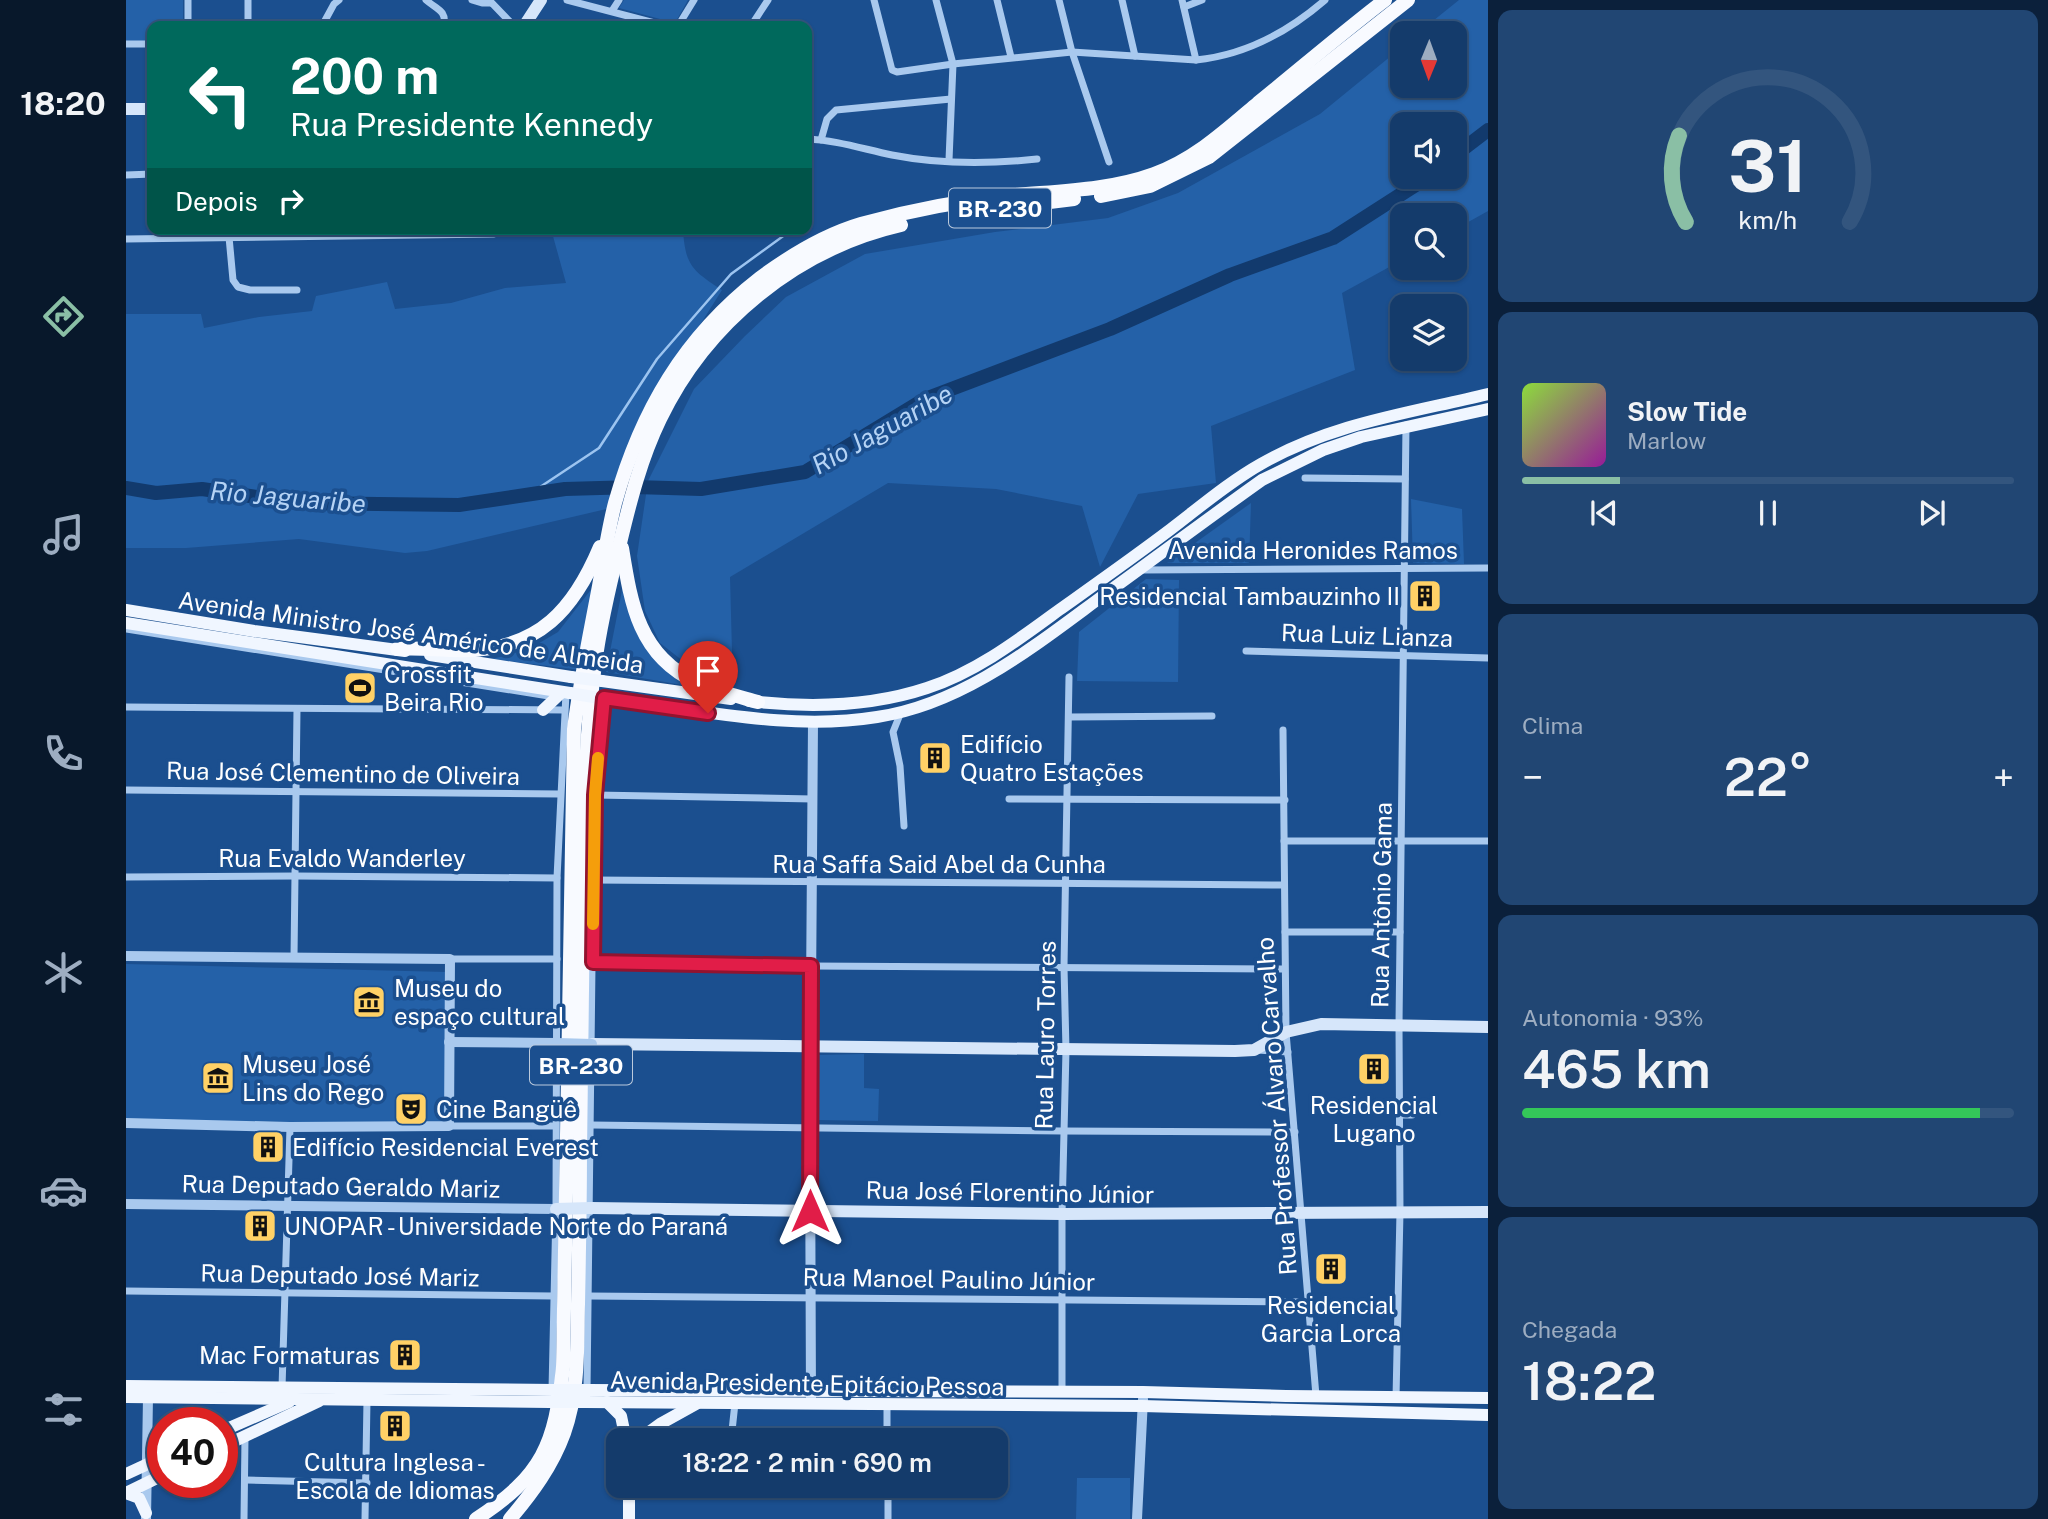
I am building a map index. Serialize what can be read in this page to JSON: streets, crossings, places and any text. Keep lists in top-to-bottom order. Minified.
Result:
{"streets":{"highway":["BR-230"],"main road":["Avenida Ministro José Américo de Almeida","Rua José Florentino Júnior","Avenida Presidente Epitácio Pessoa"],"street":["Avenida Heronides Ramos","Rua Luiz Lianza","Rua José Clementino de Oliveira","Rua Evaldo Wanderley","Rua Saffa Said Abel da Cunha","Rua Antônio Gama","Rua Lauro Torres","Rua Professor Álvaro Carvalho","Rua Deputado Geraldo Mariz","Rua Deputado José Mariz","Rua Manoel Paulino Júnior"]},"crossings":[["Avenida Heronides Ramos","Avenida Ministro José Américo de Almeida"],["Avenida Heronides Ramos","Rua Antônio Gama"],["Avenida Ministro José Américo de Almeida","Rua Antônio Gama"],["Rua Luiz Lianza","Rua Antônio Gama"],["Rua Saffa Said Abel da Cunha","Rua Lauro Torres"],["Rua Saffa Said Abel da Cunha","Rua Professor Álvaro Carvalho"],["Rua Antônio Gama","Rua José Florentino Júnior"],["Rua Antônio Gama","Avenida Presidente Epitácio Pessoa"],["Rua Lauro Torres","Rua José Florentino Júnior"],["Rua Lauro Torres","Rua Manoel Paulino Júnior"],["Rua Lauro Torres","Avenida Presidente Epitácio Pessoa"],["Rua Professor Álvaro Carvalho","Rua José Florentino Júnior"],["Rua Professor Álvaro Carvalho","Rua Manoel Paulino Júnior"],["Rua Professor Álvaro Carvalho","Avenida Presidente Epitácio Pessoa"],["Rua Deputado Geraldo Mariz","Rua José Florentino Júnior"]],"water":["Rio Jaguaribe"],"places":{"building":["Residencial Tambauzinho II","Edifício Quatro Estações","Residencial Lugano","Edifício Residencial Everest","UNOPAR - Universidade Norte do Paraná","Residencial Garcia Lorca","Mac Formaturas","Cultura Inglesa - Escola de Idiomas"],"sports":["Crossfit Beira Rio"],"museum":["Museu do espaço cultural","Museu José Lins do Rego"],"theatre":["Cine Bangüê"]},"north":"bottom","page":{"tabs":"18:20","turn":["200 m","Rua Presidente Kennedy"],"then":"Depois","song":["Slow Tide","Marlow"],"tile":["Clima",["Autonomia · 93%","465 km"],["Chegada","18:22"]],"heat":["−","22°","+"],"limit":"40","trip":"18:22 · 2 min · 690 m","gauge":["31","km/h"]}}
